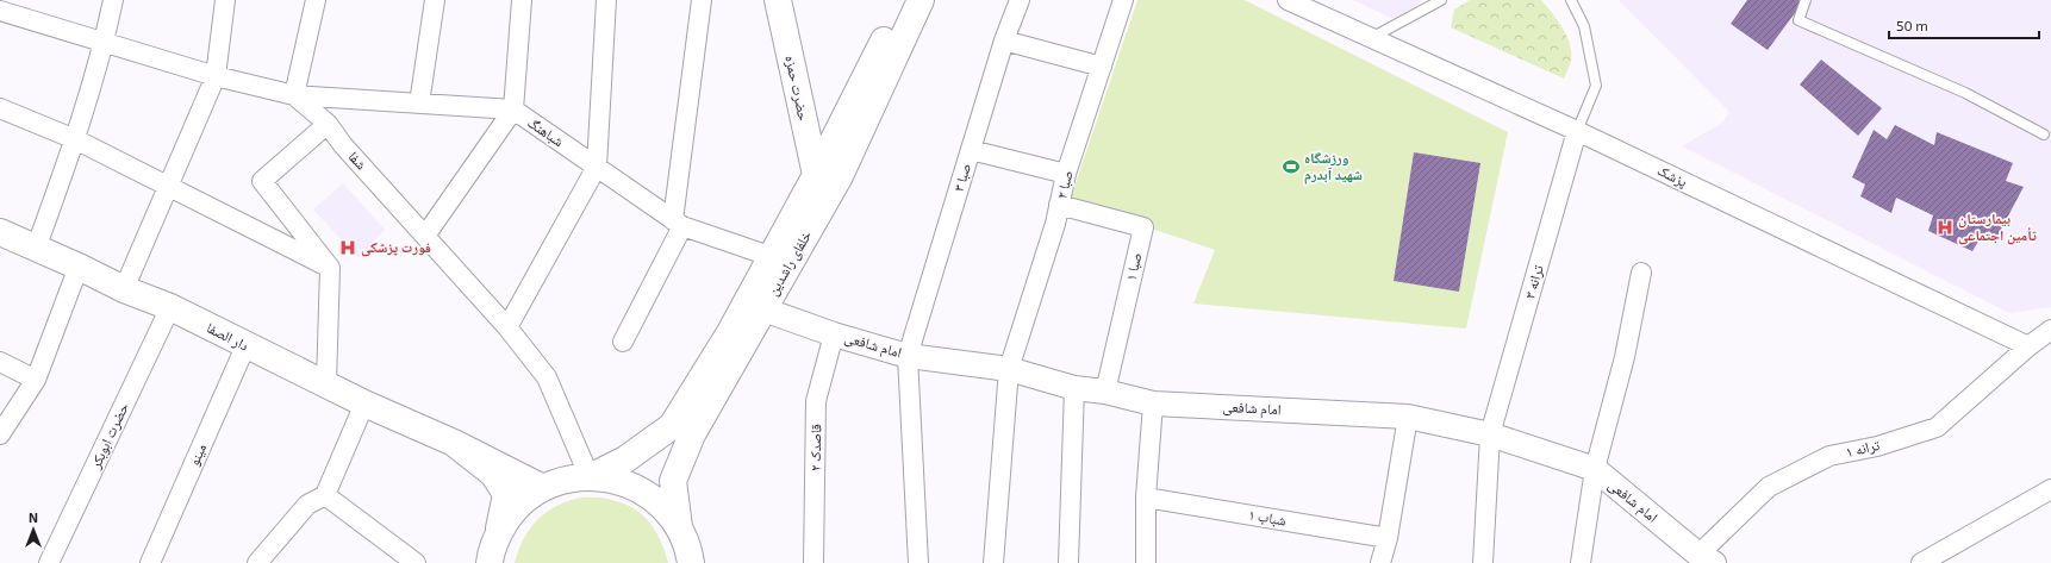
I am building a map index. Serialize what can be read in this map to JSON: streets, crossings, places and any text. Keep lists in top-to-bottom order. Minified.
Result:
{"streets":{"main road":["حضرت حمزه","خلفای راشدین","دار الصفا"],"street":["شباهنگ","شفا","پزشک","صبا ۳","صبا ۲","صبا ۱","ترانه ۳","امام شافعی","حضرت ابوبکر","قاصدک ۲","ترانه ۱","مینو","شباب ۱"]},"crossings":[["حضرت حمزه","خلفای راشدین"],["شباهنگ","شفا"],["شباهنگ","خلفای راشدین"],["شفا","خلفای راشدین"],["پزشک","ترانه ۳"],["پزشک","ترانه ۱"],["صبا ۳","امام شافعی"],["صبا ۲","صبا ۱"],["صبا ۲","امام شافعی"],["خلفای راشدین","امام شافعی"],["صبا ۱","امام شافعی"],["ترانه ۳","امام شافعی"],["دار الصفا","حضرت ابوبکر"],["دار الصفا","مینو"],["امام شافعی","قاصدک ۲"],["امام شافعی","ترانه ۱"]],"places":{"sports":["ورزشگاه شهید آبدرم"],"hospital":["بیمارستان تأمین اجتماعی","فورت پزشکی"]},"scale_bar":"50 m","north":"top"}
